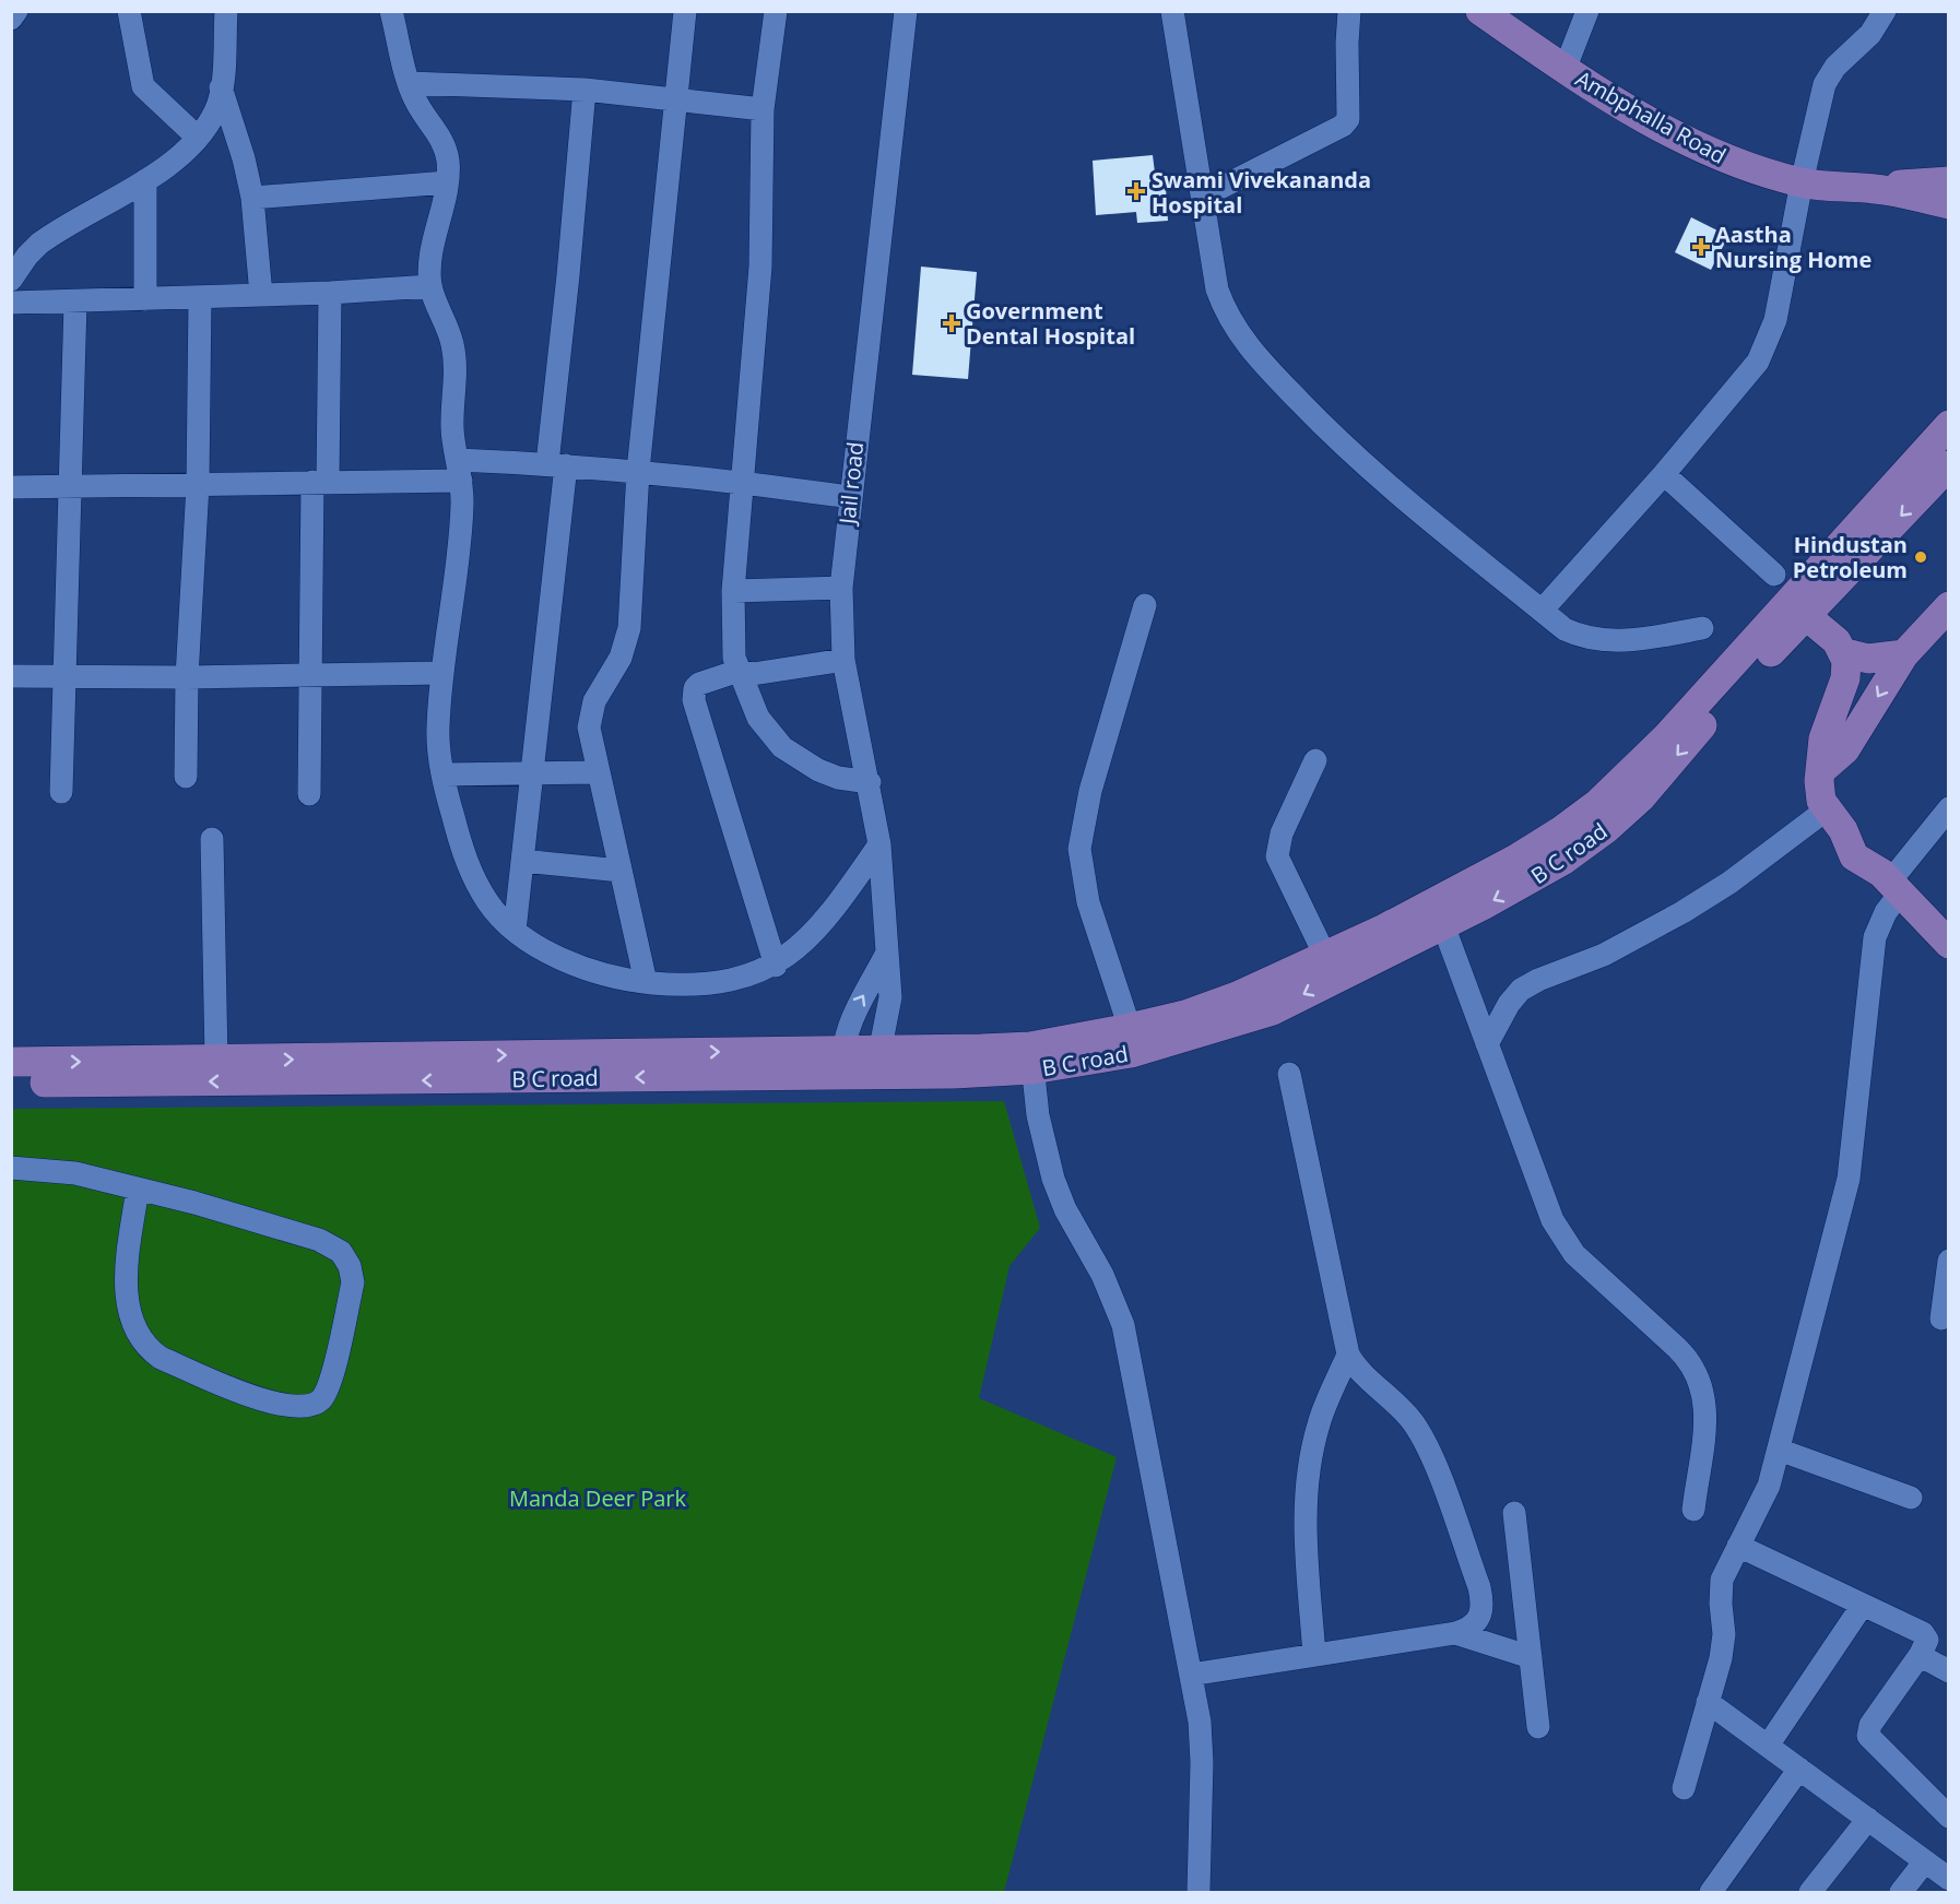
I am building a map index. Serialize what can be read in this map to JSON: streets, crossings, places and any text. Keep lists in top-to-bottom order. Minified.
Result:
{"streets":{"main road":["Ambphalla Road","B C road"],"street":["Jail road"]},"parks":["Manda Deer Park"],"places":{"health":["Swami Vivekananda Hospital","Aastha Nursing Home","Government Dental Hospital"],"other":["Hindustan Petroleum"]}}
